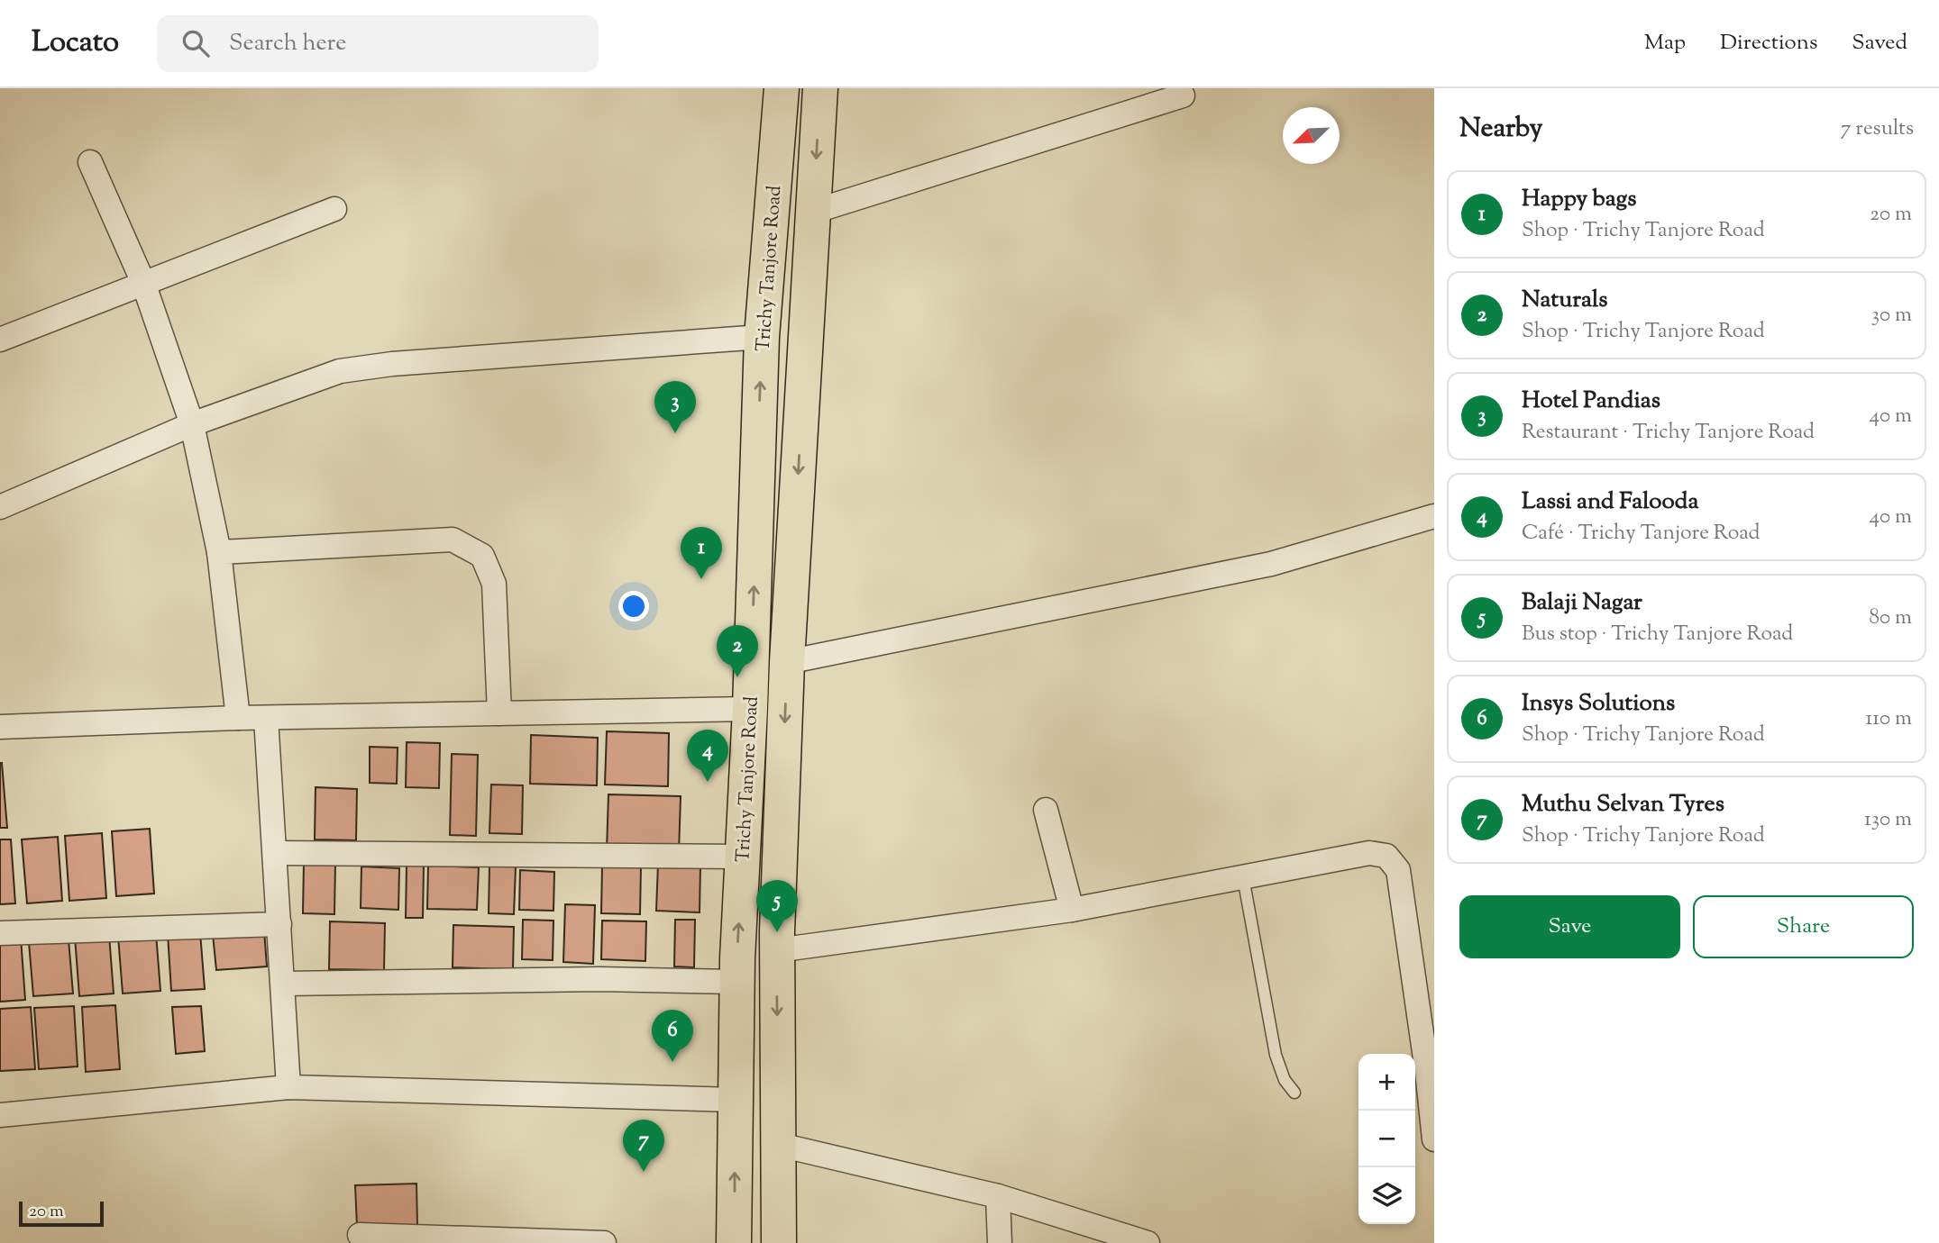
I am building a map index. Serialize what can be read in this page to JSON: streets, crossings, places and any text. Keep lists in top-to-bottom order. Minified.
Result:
{"streets":{"highway":["Trichy Tanjore Road"]},"scale_bar":"20 m","north":"bottom left","page":{"header":"Locato","search":"Search here","nav":["Map","Directions","Saved"],"heading":["Nearby","7 results"],"list":[{"mark":"1","name":"Happy bags","note":"Shop · Trichy Tanjore Road","value":"20 m"},{"mark":"2","name":"Naturals","note":"Shop · Trichy Tanjore Road","value":"30 m"},{"mark":"3","name":"Hotel Pandias","note":"Restaurant · Trichy Tanjore Road","value":"40 m"},{"mark":"4","name":"Lassi and Falooda","note":"Café · Trichy Tanjore Road","value":"40 m"},{"mark":"5","name":"Balaji Nagar","note":"Bus stop · Trichy Tanjore Road","value":"80 m"},{"mark":"6","name":"Insys Solutions","note":"Shop · Trichy Tanjore Road","value":"110 m"},{"mark":"7","name":"Muthu Selvan Tyres","note":"Shop · Trichy Tanjore Road","value":"130 m"}],"pins":["3","1","2","4","5","6","7"],"buttons":["Save","Share"],"map_buttons":["+","−"],"scale":"20 m"}}
